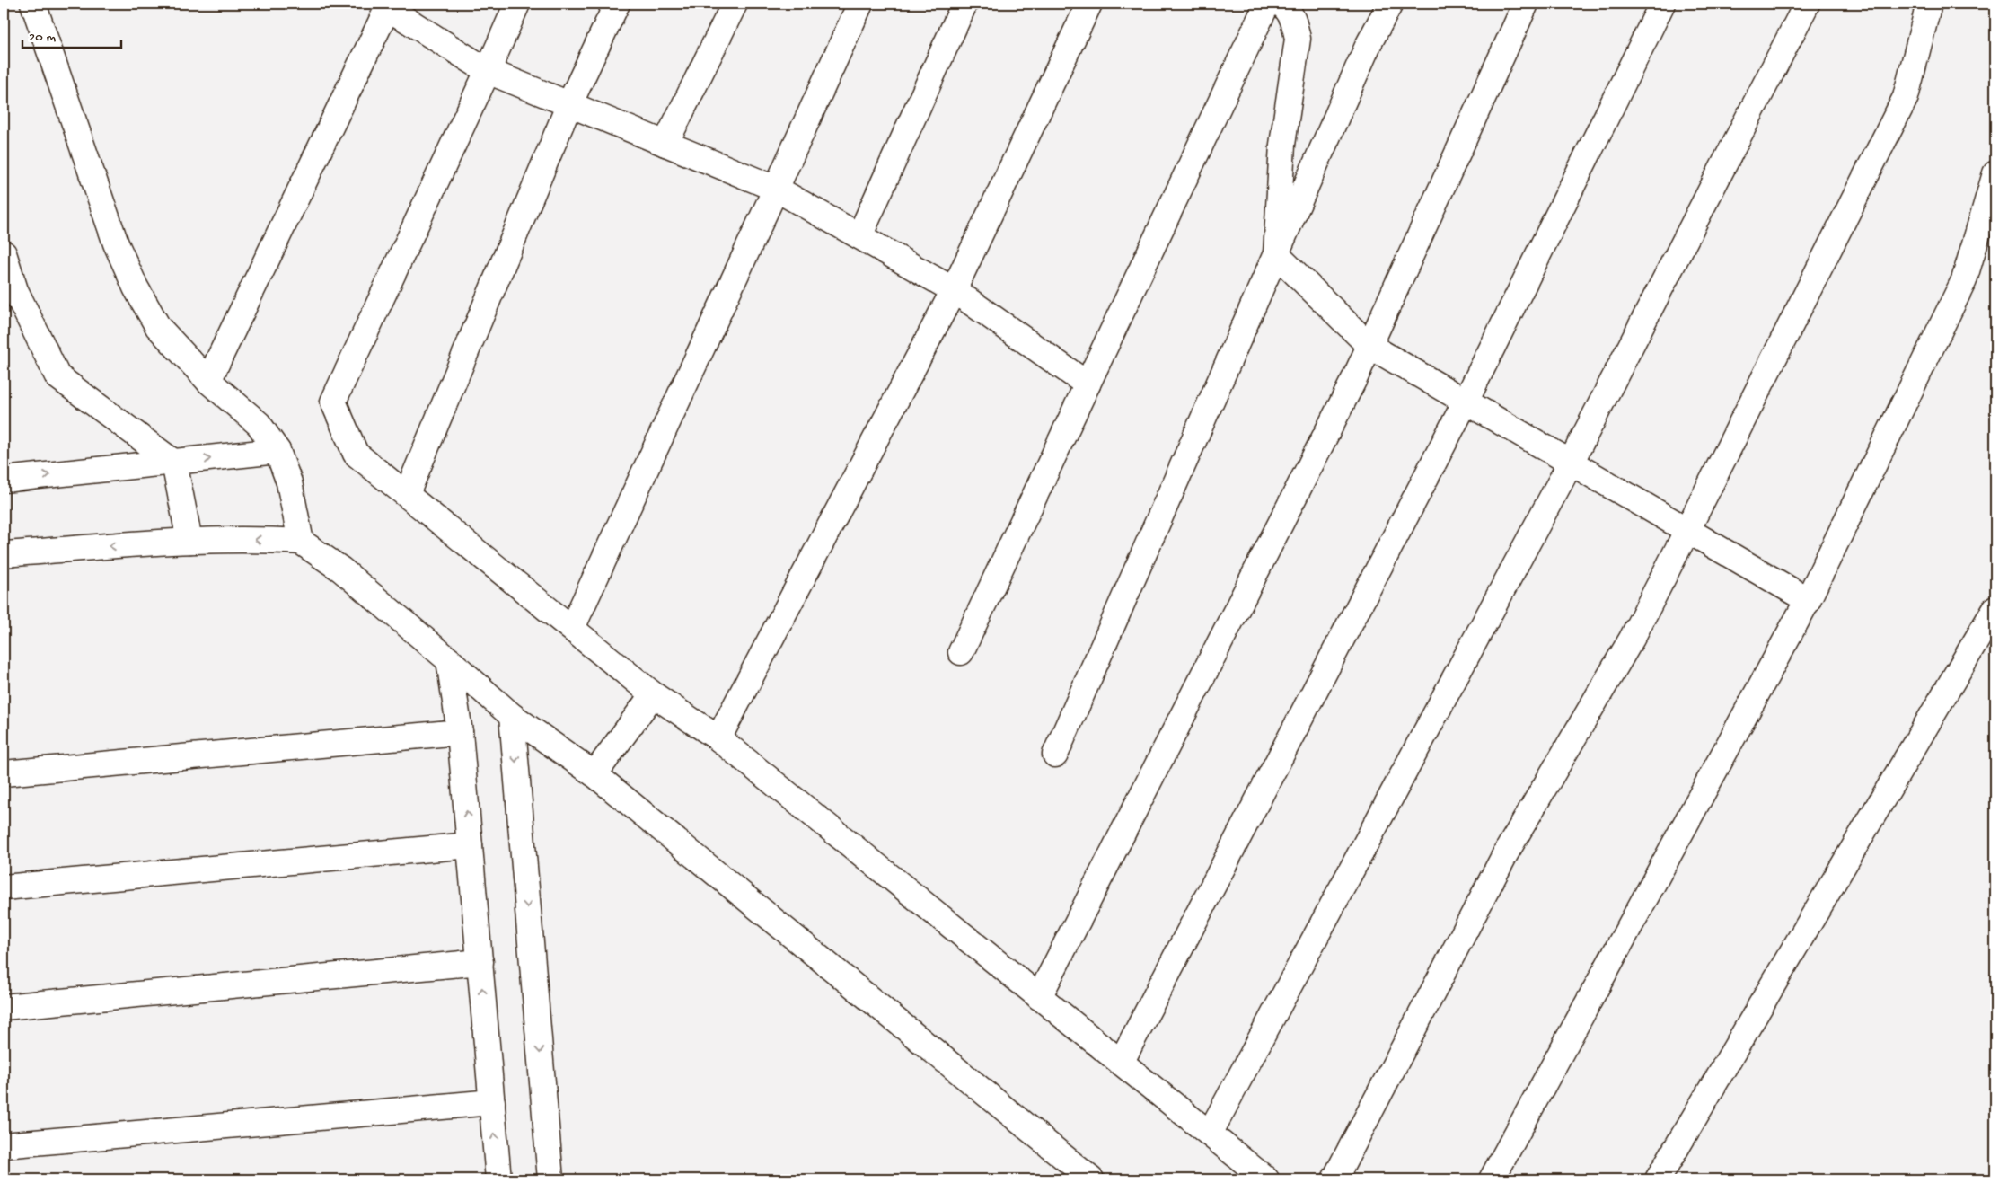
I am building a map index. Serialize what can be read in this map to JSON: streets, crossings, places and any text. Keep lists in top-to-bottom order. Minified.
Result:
{"scale_bar":"20 m"}
